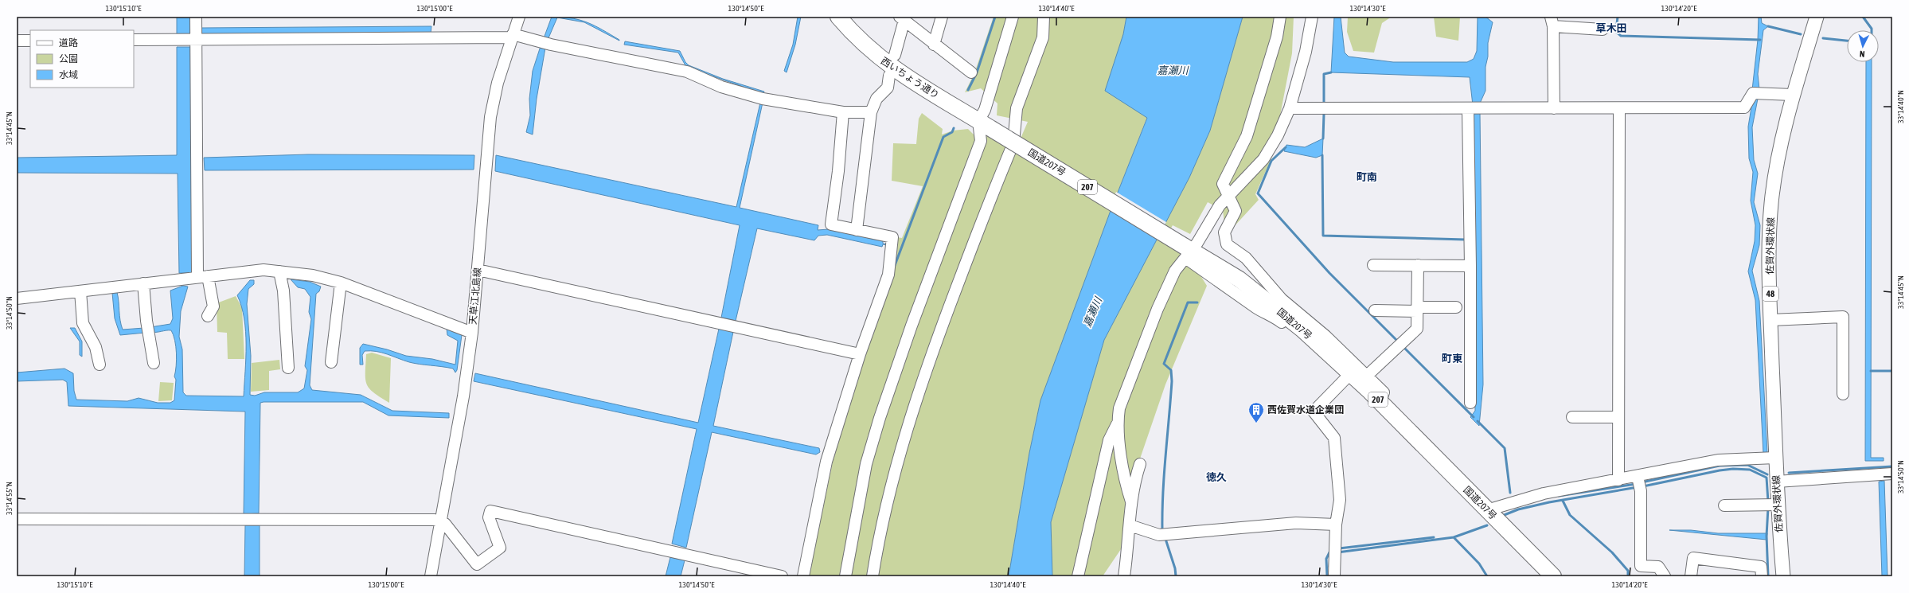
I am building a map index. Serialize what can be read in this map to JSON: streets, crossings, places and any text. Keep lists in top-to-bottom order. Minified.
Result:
{"streets":{"highway":["西いちょう通り","国道207号","207"],"main road":["佐賀外環状線","48"],"street":["天草江北島線"]},"crossings":[["西いちょう通り","国道207号"]],"districts":["草木田","町南","町東","徳久"],"water":["嘉瀬川"],"places":{"building":["西佐賀水道企業団"]},"legend":["道路","公園","水域"],"north":"bottom","coordinates":["130°15'10\"E","130°15'00\"E","130°14'50\"E","130°14'40\"E","130°14'30\"E","130°14'20\"E","33°14'40\"N","33°14'45\"N","33°14'50\"N","33°14'55\"N"]}
